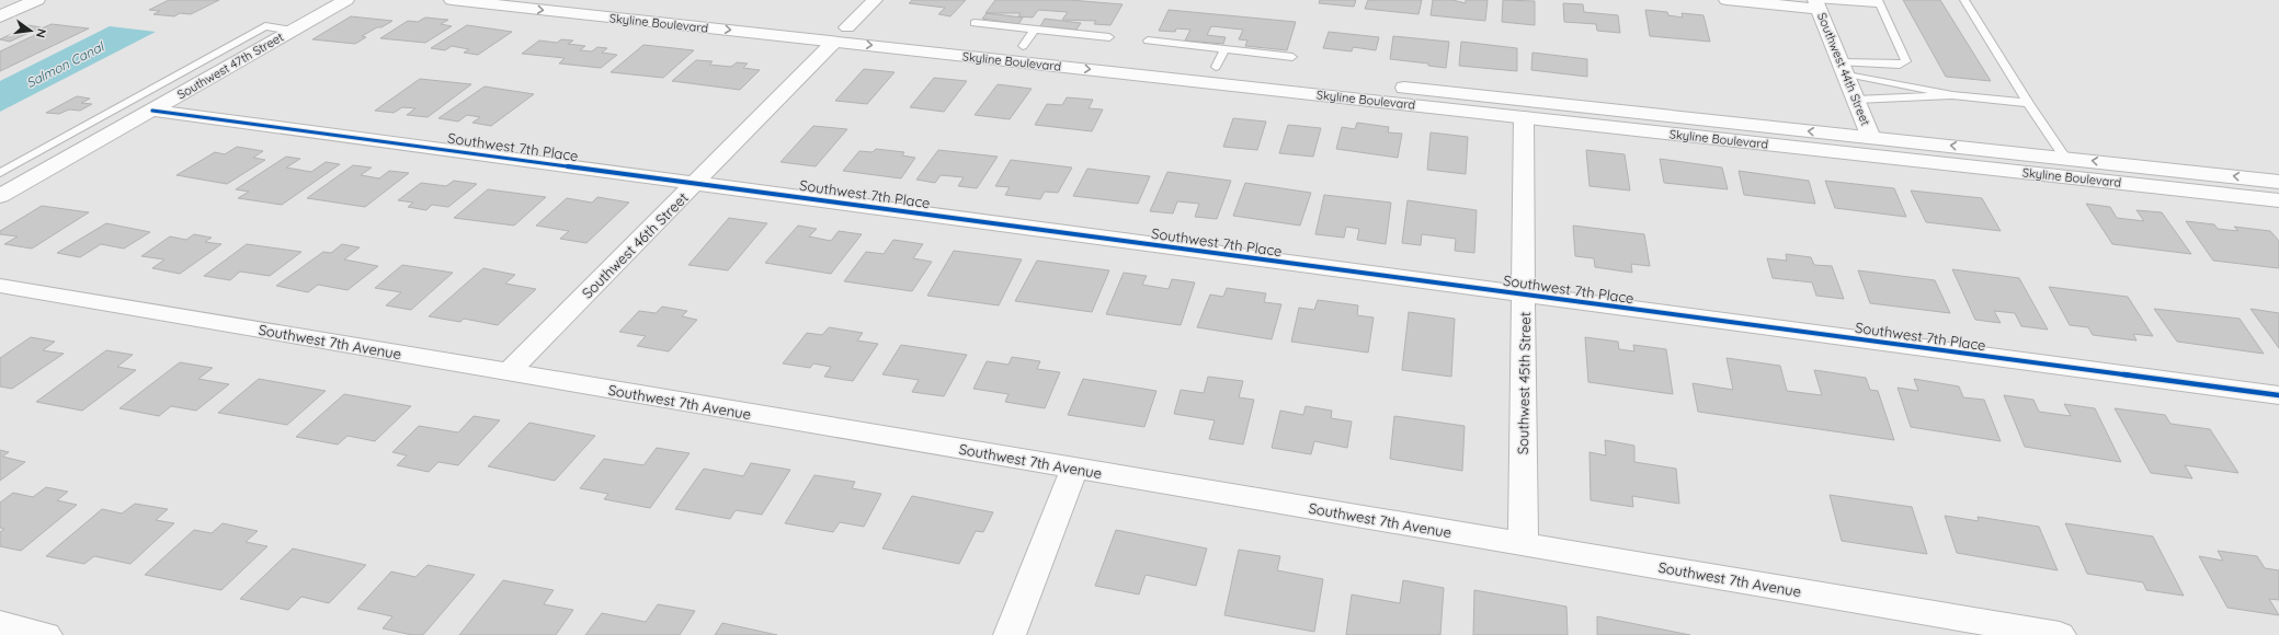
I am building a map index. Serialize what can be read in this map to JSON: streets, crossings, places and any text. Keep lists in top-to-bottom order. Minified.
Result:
{"streets":{"street":["Skyline Boulevard","Southwest 47th Street","Southwest 44th Street","Southwest 7th Place","Southwest 46th Street","Southwest 7th Avenue","Southwest 45th Street"]},"crossings":[["Skyline Boulevard","Southwest 44th Street"],["Skyline Boulevard","Southwest 46th Street"],["Skyline Boulevard","Southwest 45th Street"],["Southwest 47th Street","Southwest 7th Place"],["Southwest 7th Place","Southwest 46th Street"],["Southwest 7th Place","Southwest 45th Street"],["Southwest 46th Street","Southwest 7th Avenue"],["Southwest 7th Avenue","Southwest 45th Street"]],"water":["Salmon Canal"],"north":"right"}
